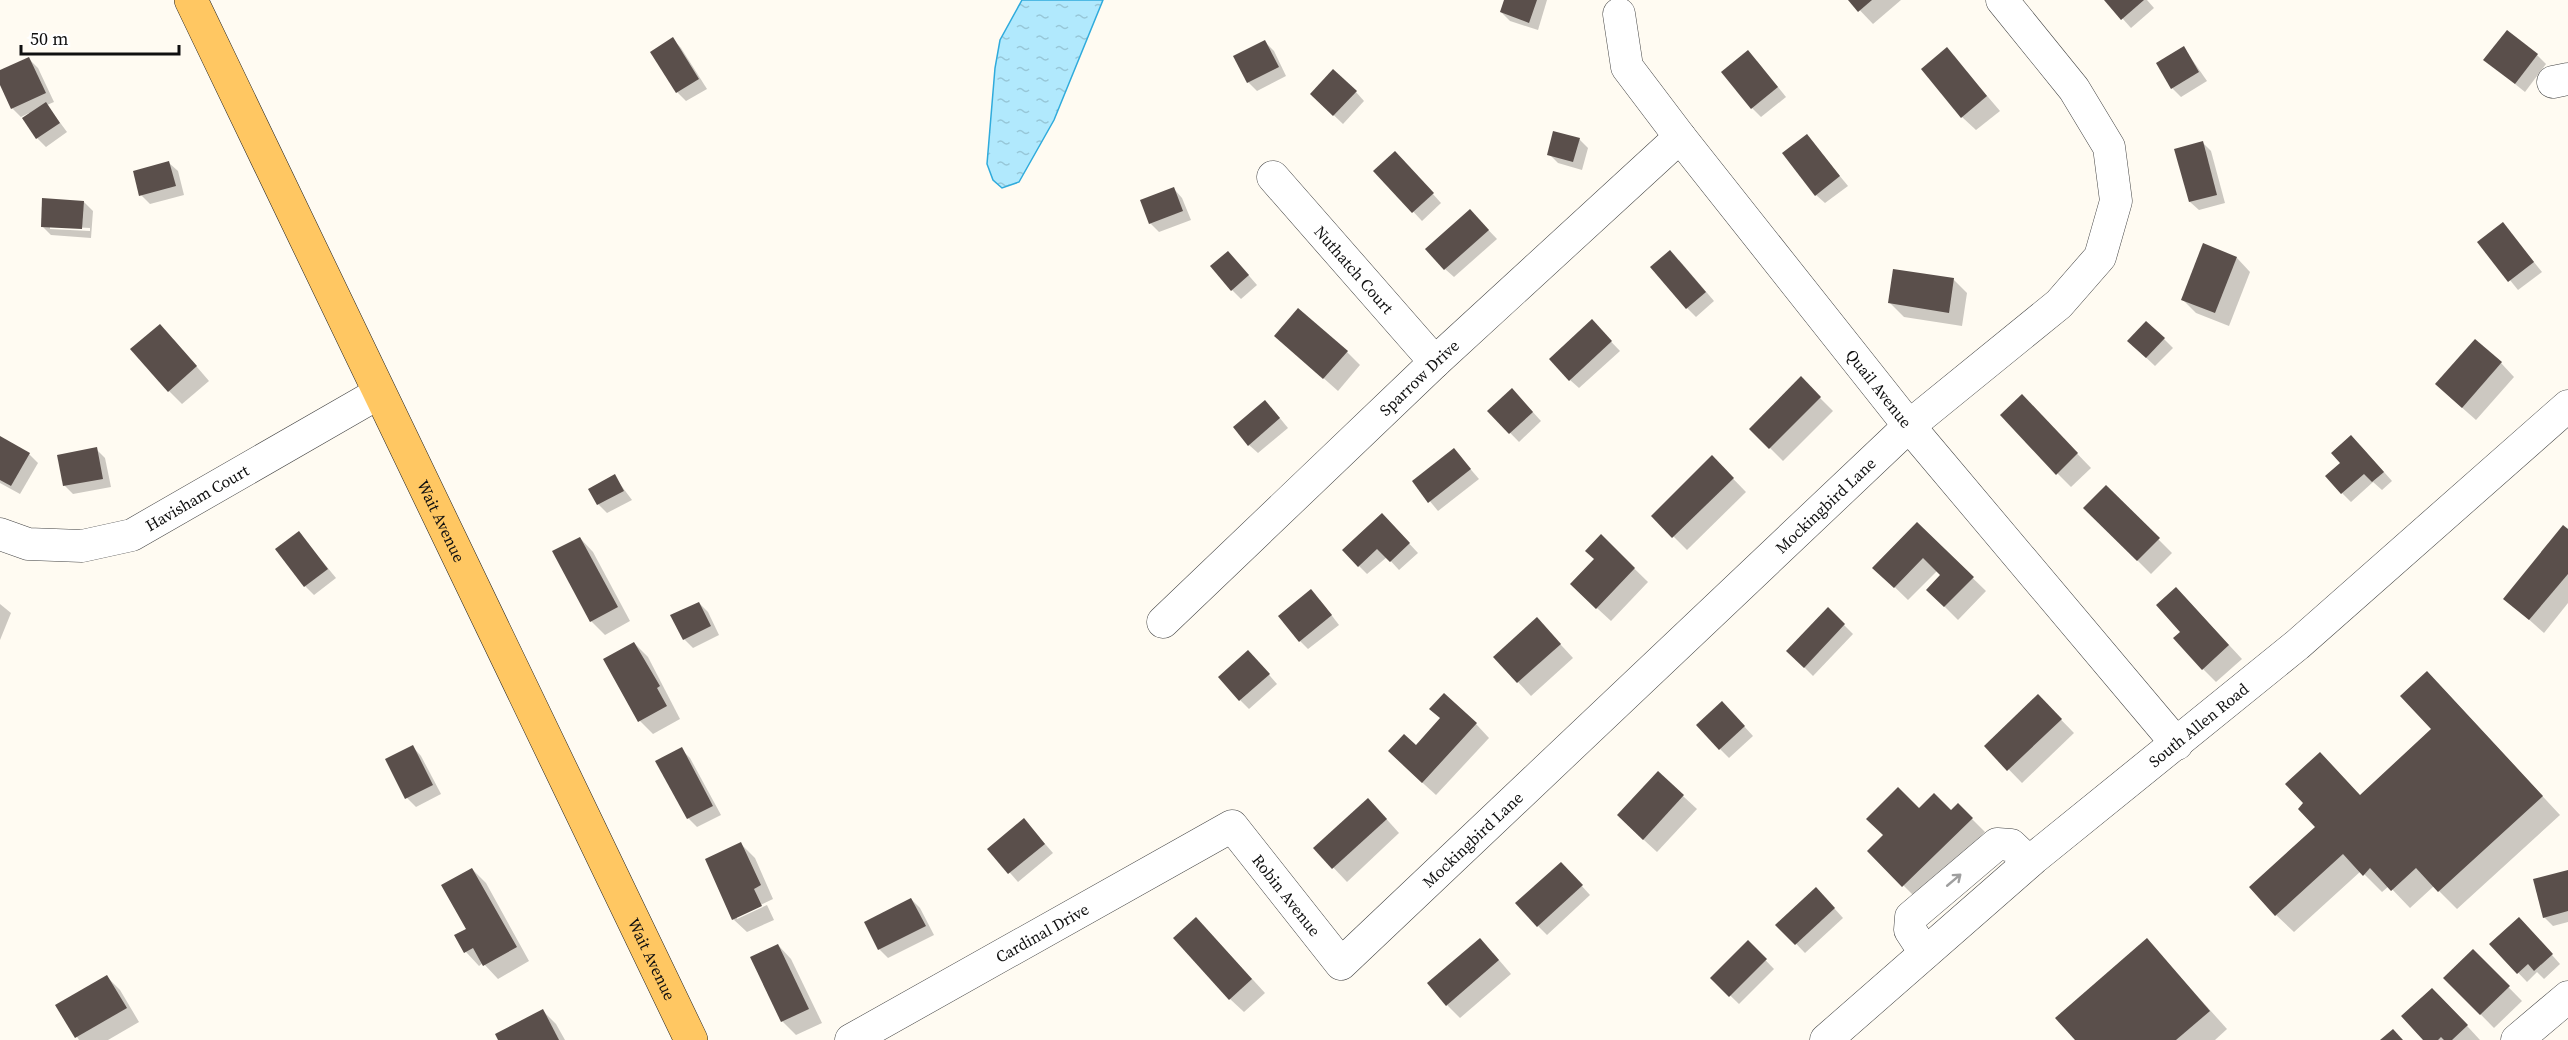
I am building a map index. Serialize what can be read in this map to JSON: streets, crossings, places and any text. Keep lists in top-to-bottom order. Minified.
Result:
{"streets":{"main road":["Wait Avenue"],"street":["Nuthatch Court","Sparrow Drive","Quail Avenue","Havisham Court","Mockingbird Lane","South Allen Road","Robin Avenue","Cardinal Drive"]},"crossings":[["Nuthatch Court","Sparrow Drive"],["Sparrow Drive","Quail Avenue"],["Quail Avenue","Mockingbird Lane"],["Quail Avenue","South Allen Road"],["Havisham Court","Wait Avenue"],["Mockingbird Lane","Robin Avenue"],["Robin Avenue","Cardinal Drive"]],"scale_bar":"50 m"}
